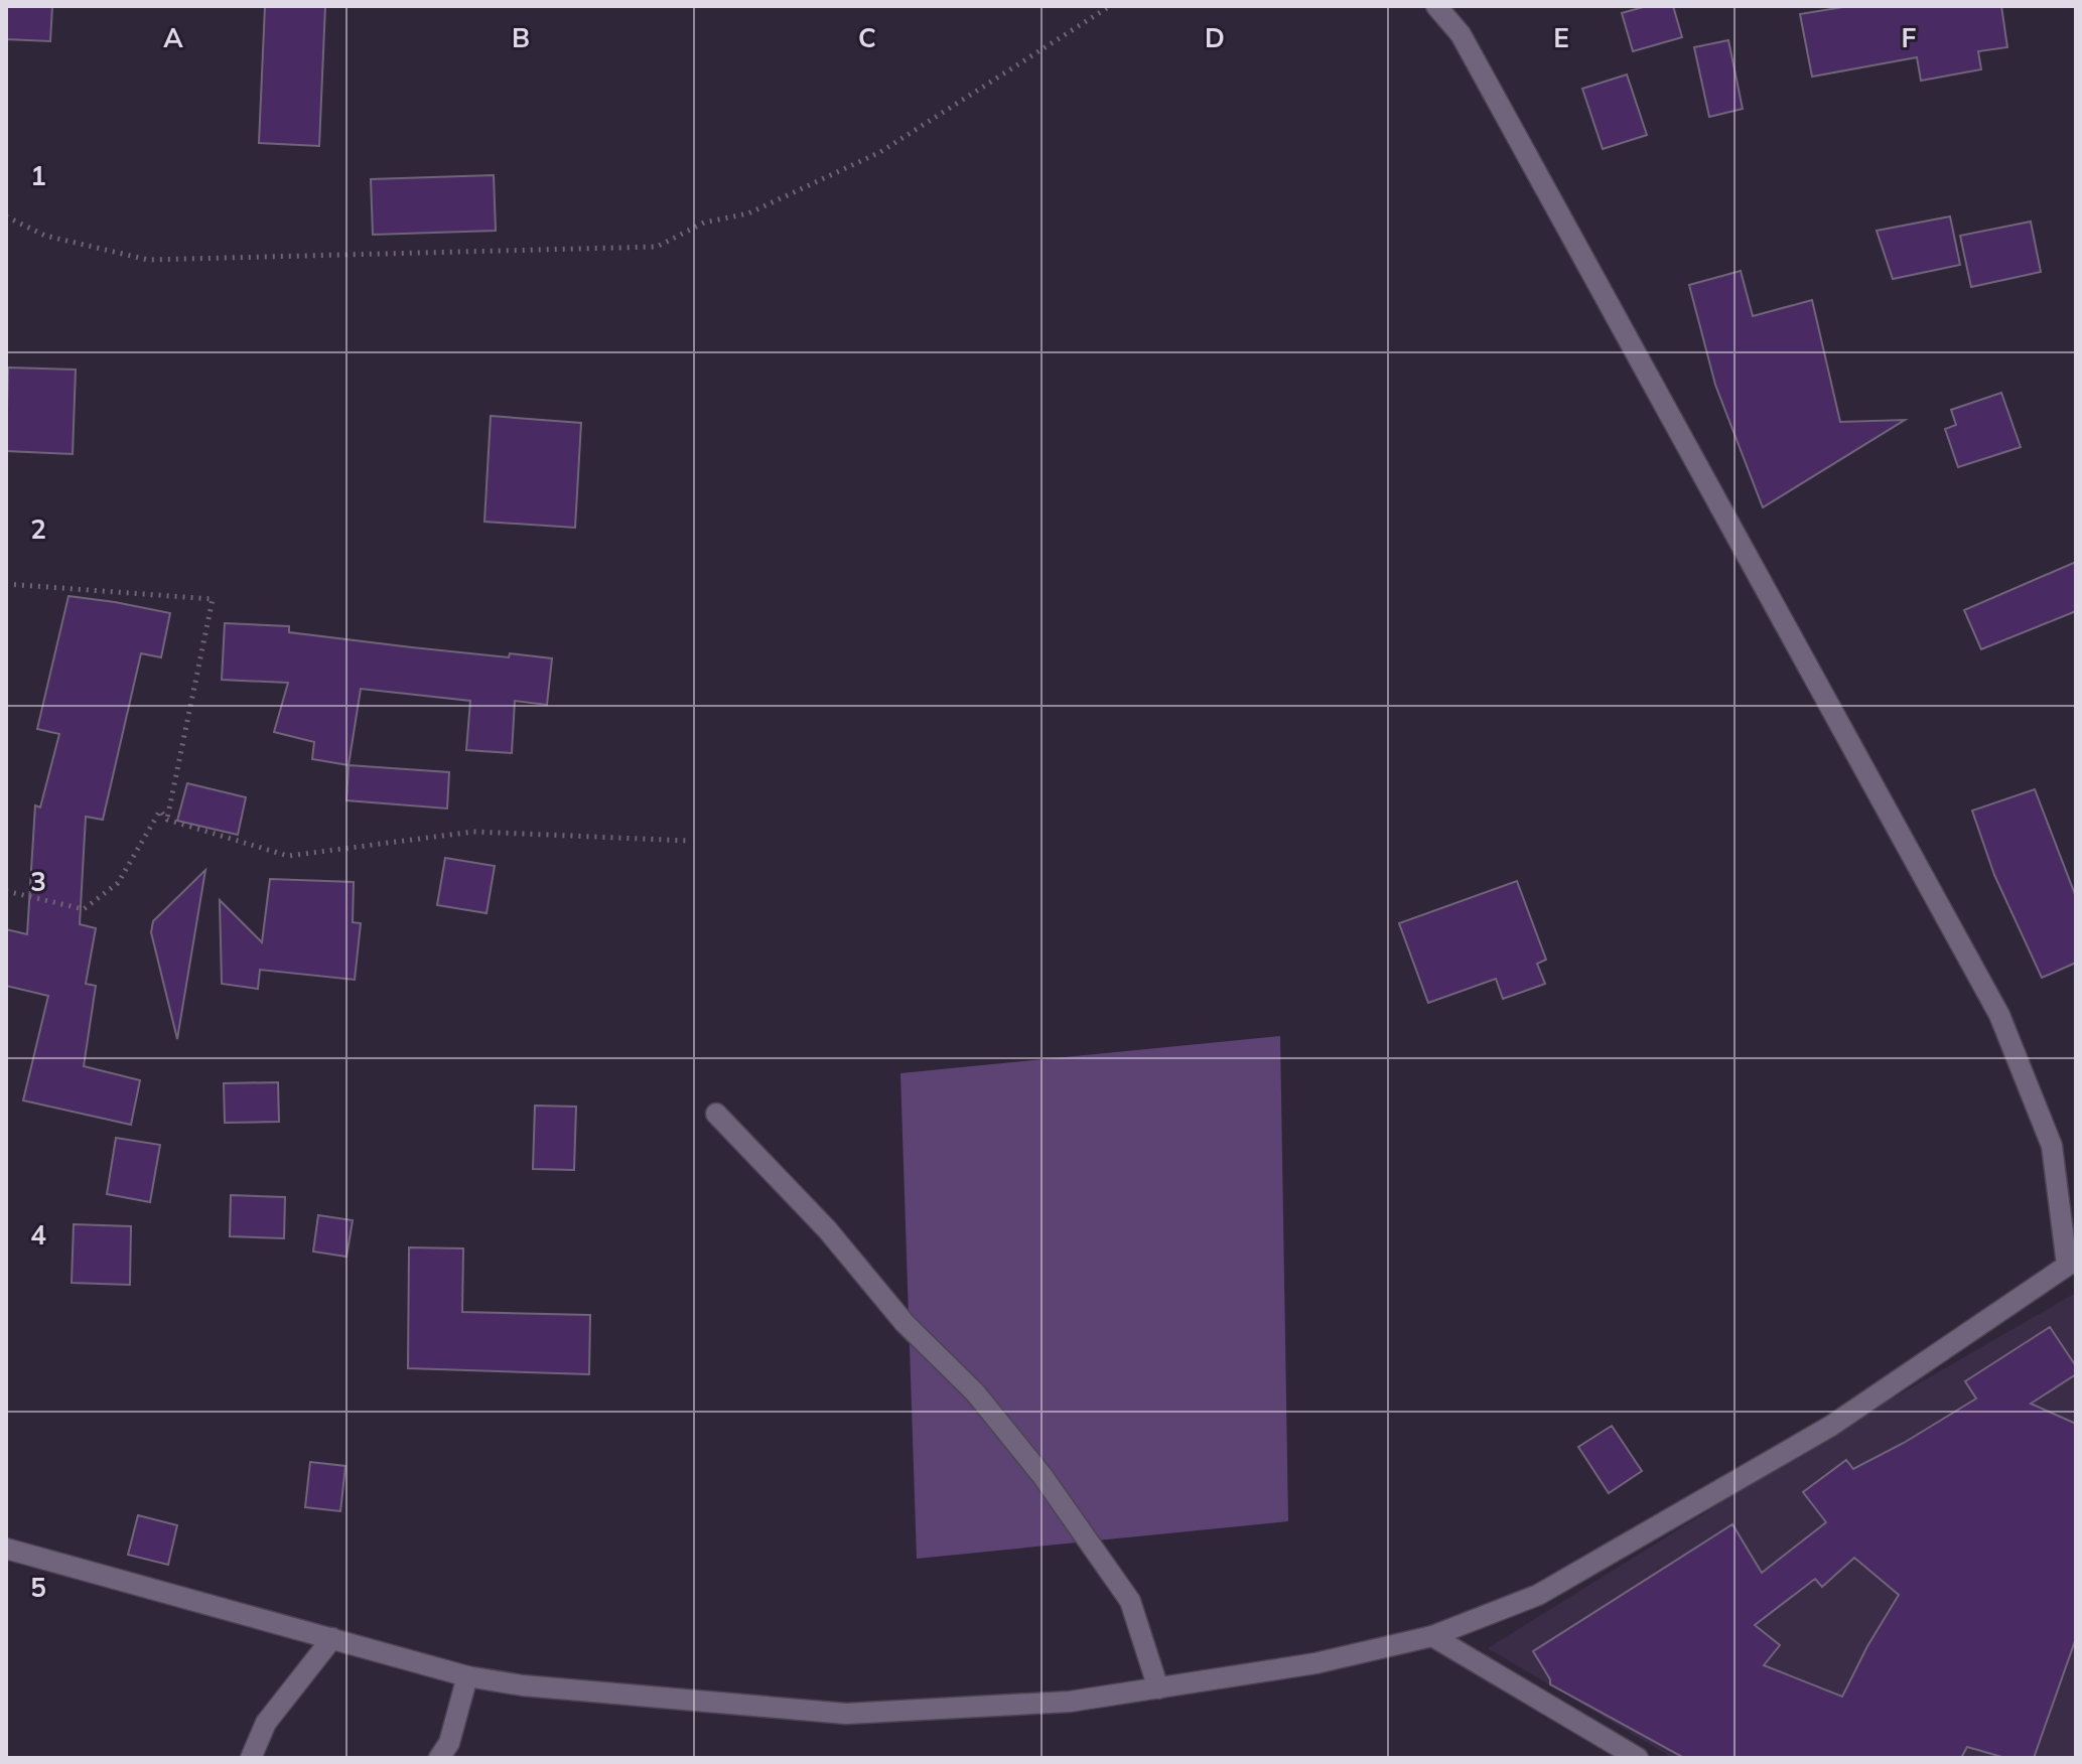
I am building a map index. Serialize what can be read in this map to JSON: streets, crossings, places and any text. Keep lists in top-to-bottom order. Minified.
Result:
{"grid":{"columns":["A","B","C","D","E","F"],"rows":["1","2","3","4","5"]}}
